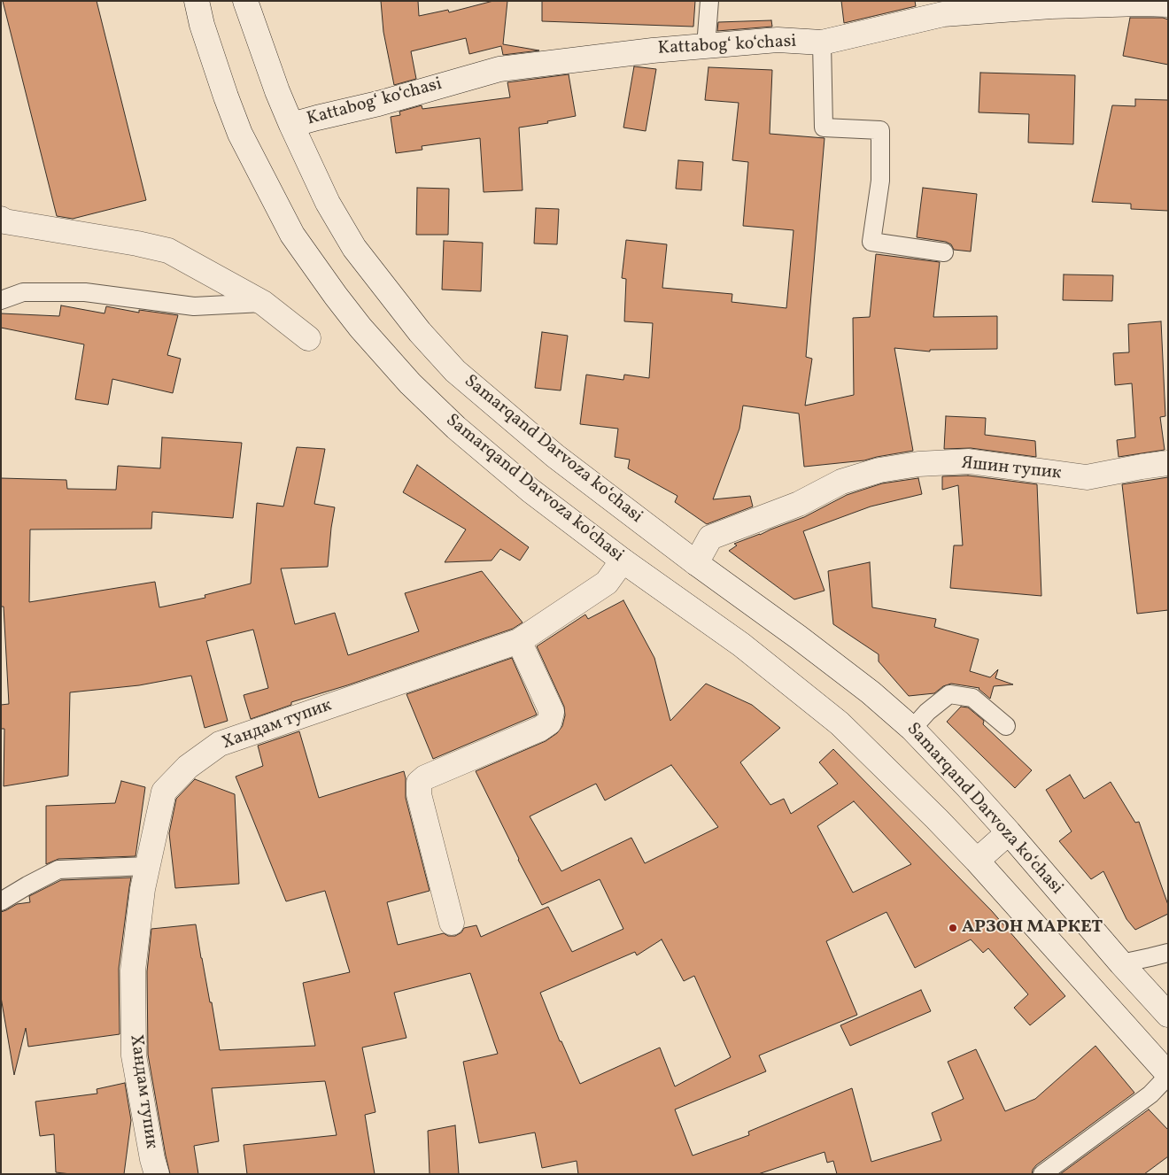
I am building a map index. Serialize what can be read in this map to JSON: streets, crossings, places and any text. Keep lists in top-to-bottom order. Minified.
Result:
{"streets":{"street":["Kattabogʻ koʻchasi","Samarqand Darvoza ko‘chasi","Яшин тупик","Samarqand Darvoza ko'chasi","Хандам тупик","Samarqand Darvoza koʻchasi"]},"crossings":[["Kattabogʻ koʻchasi","Samarqand Darvoza ko‘chasi"],["Samarqand Darvoza ko‘chasi","Яшин тупик"],["Samarqand Darvoza ko‘chasi","Samarqand Darvoza koʻchasi"],["Яшин тупик","Samarqand Darvoza koʻchasi"],["Samarqand Darvoza ko'chasi","Хандам тупик"]],"places":["АРЗОН МАРКЕТ"]}
